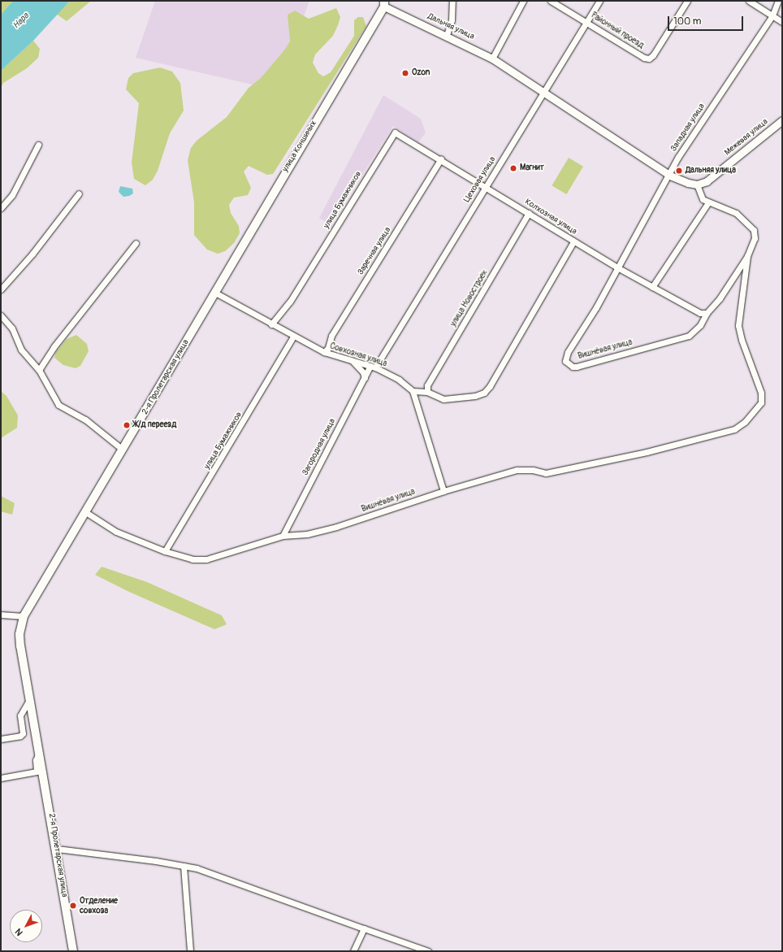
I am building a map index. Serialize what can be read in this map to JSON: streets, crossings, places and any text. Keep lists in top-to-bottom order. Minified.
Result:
{"streets":{"main road":["улица Коншиных","2-я Пролетарская улица"],"street":["Дальняя улица","Районный проезд","Западная улица","Межевая улица","Цеховая улица","улица Бумажников","Колхозная улица","Заречная улица","улица Новостроек","Вишнёвая улица","Совхозная улица","Загородная улица"]},"crossings":[["Дальняя улица","Западная улица"],["Дальняя улица","Межевая улица"],["Дальняя улица","улица Коншиных"],["Дальняя улица","Цеховая улица"],["Районный проезд","Цеховая улица"],["Западная улица","Колхозная улица"],["Западная улица","Вишнёвая улица"],["улица Коншиных","Совхозная улица"],["улица Коншиных","2-я Пролетарская улица"],["Цеховая улица","Колхозная улица"],["Цеховая улица","Совхозная улица"],["Цеховая улица","Загородная улица"],["улица Бумажников","Колхозная улица"],["улица Бумажников","Вишнёвая улица"],["улица Бумажников","Совхозная улица"],["Колхозная улица","Заречная улица"],["Колхозная улица","улица Новостроек"],["Колхозная улица","Вишнёвая улица"],["Заречная улица","Совхозная улица"],["Вишнёвая улица","2-я Пролетарская улица"],["Вишнёвая улица","Загородная улица"],["Совхозная улица","2-я Пролетарская улица"],["Совхозная улица","Загородная улица"]],"water":["Нара"],"places":["Ozon","Магнит","Дальняя улица","Ж/д переезд","Отделение совхоза"],"scale_bar":"100 m","north":"bottom left"}
